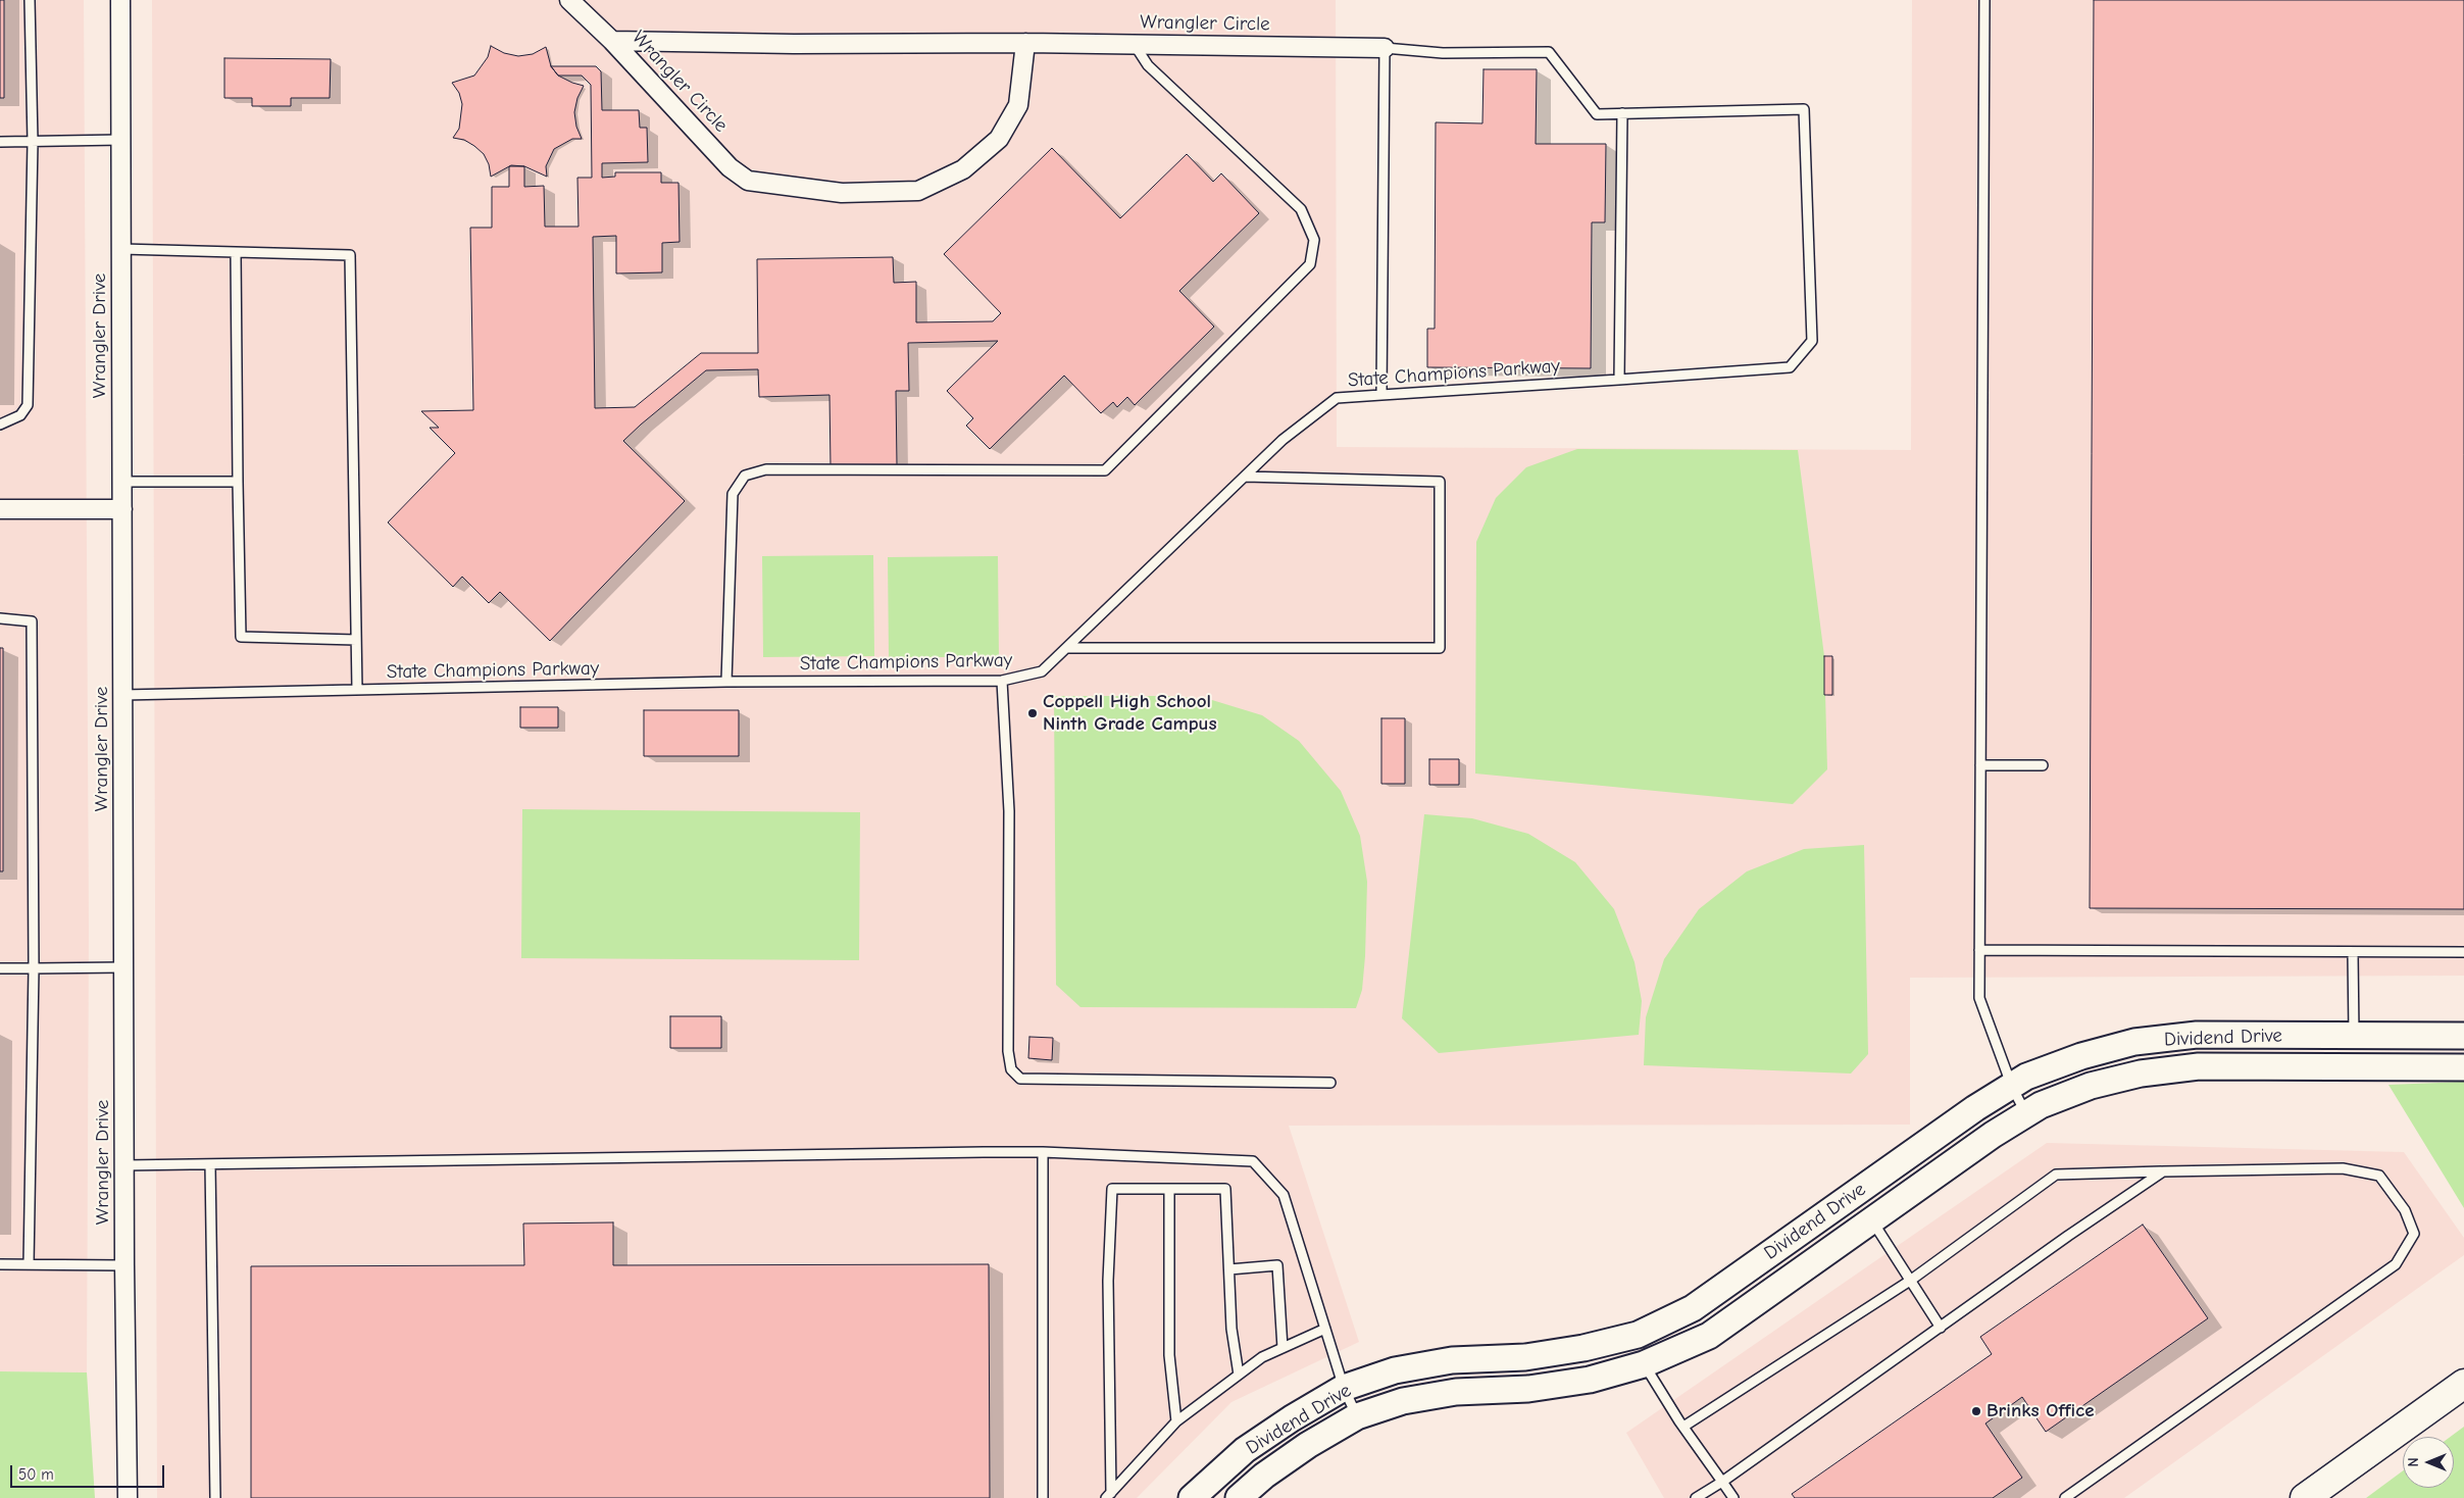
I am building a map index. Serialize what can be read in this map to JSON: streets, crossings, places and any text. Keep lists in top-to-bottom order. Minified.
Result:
{"streets":{"street":["Wrangler Circle","Wrangler Drive","Dividend Drive"],"lane":["State Champions Parkway"]},"crossings":[["Wrangler Drive","State Champions Parkway"]],"places":["Coppell High School Ninth Grade Campus","Brinks Office"],"scale_bar":"50 m","north":"left"}
